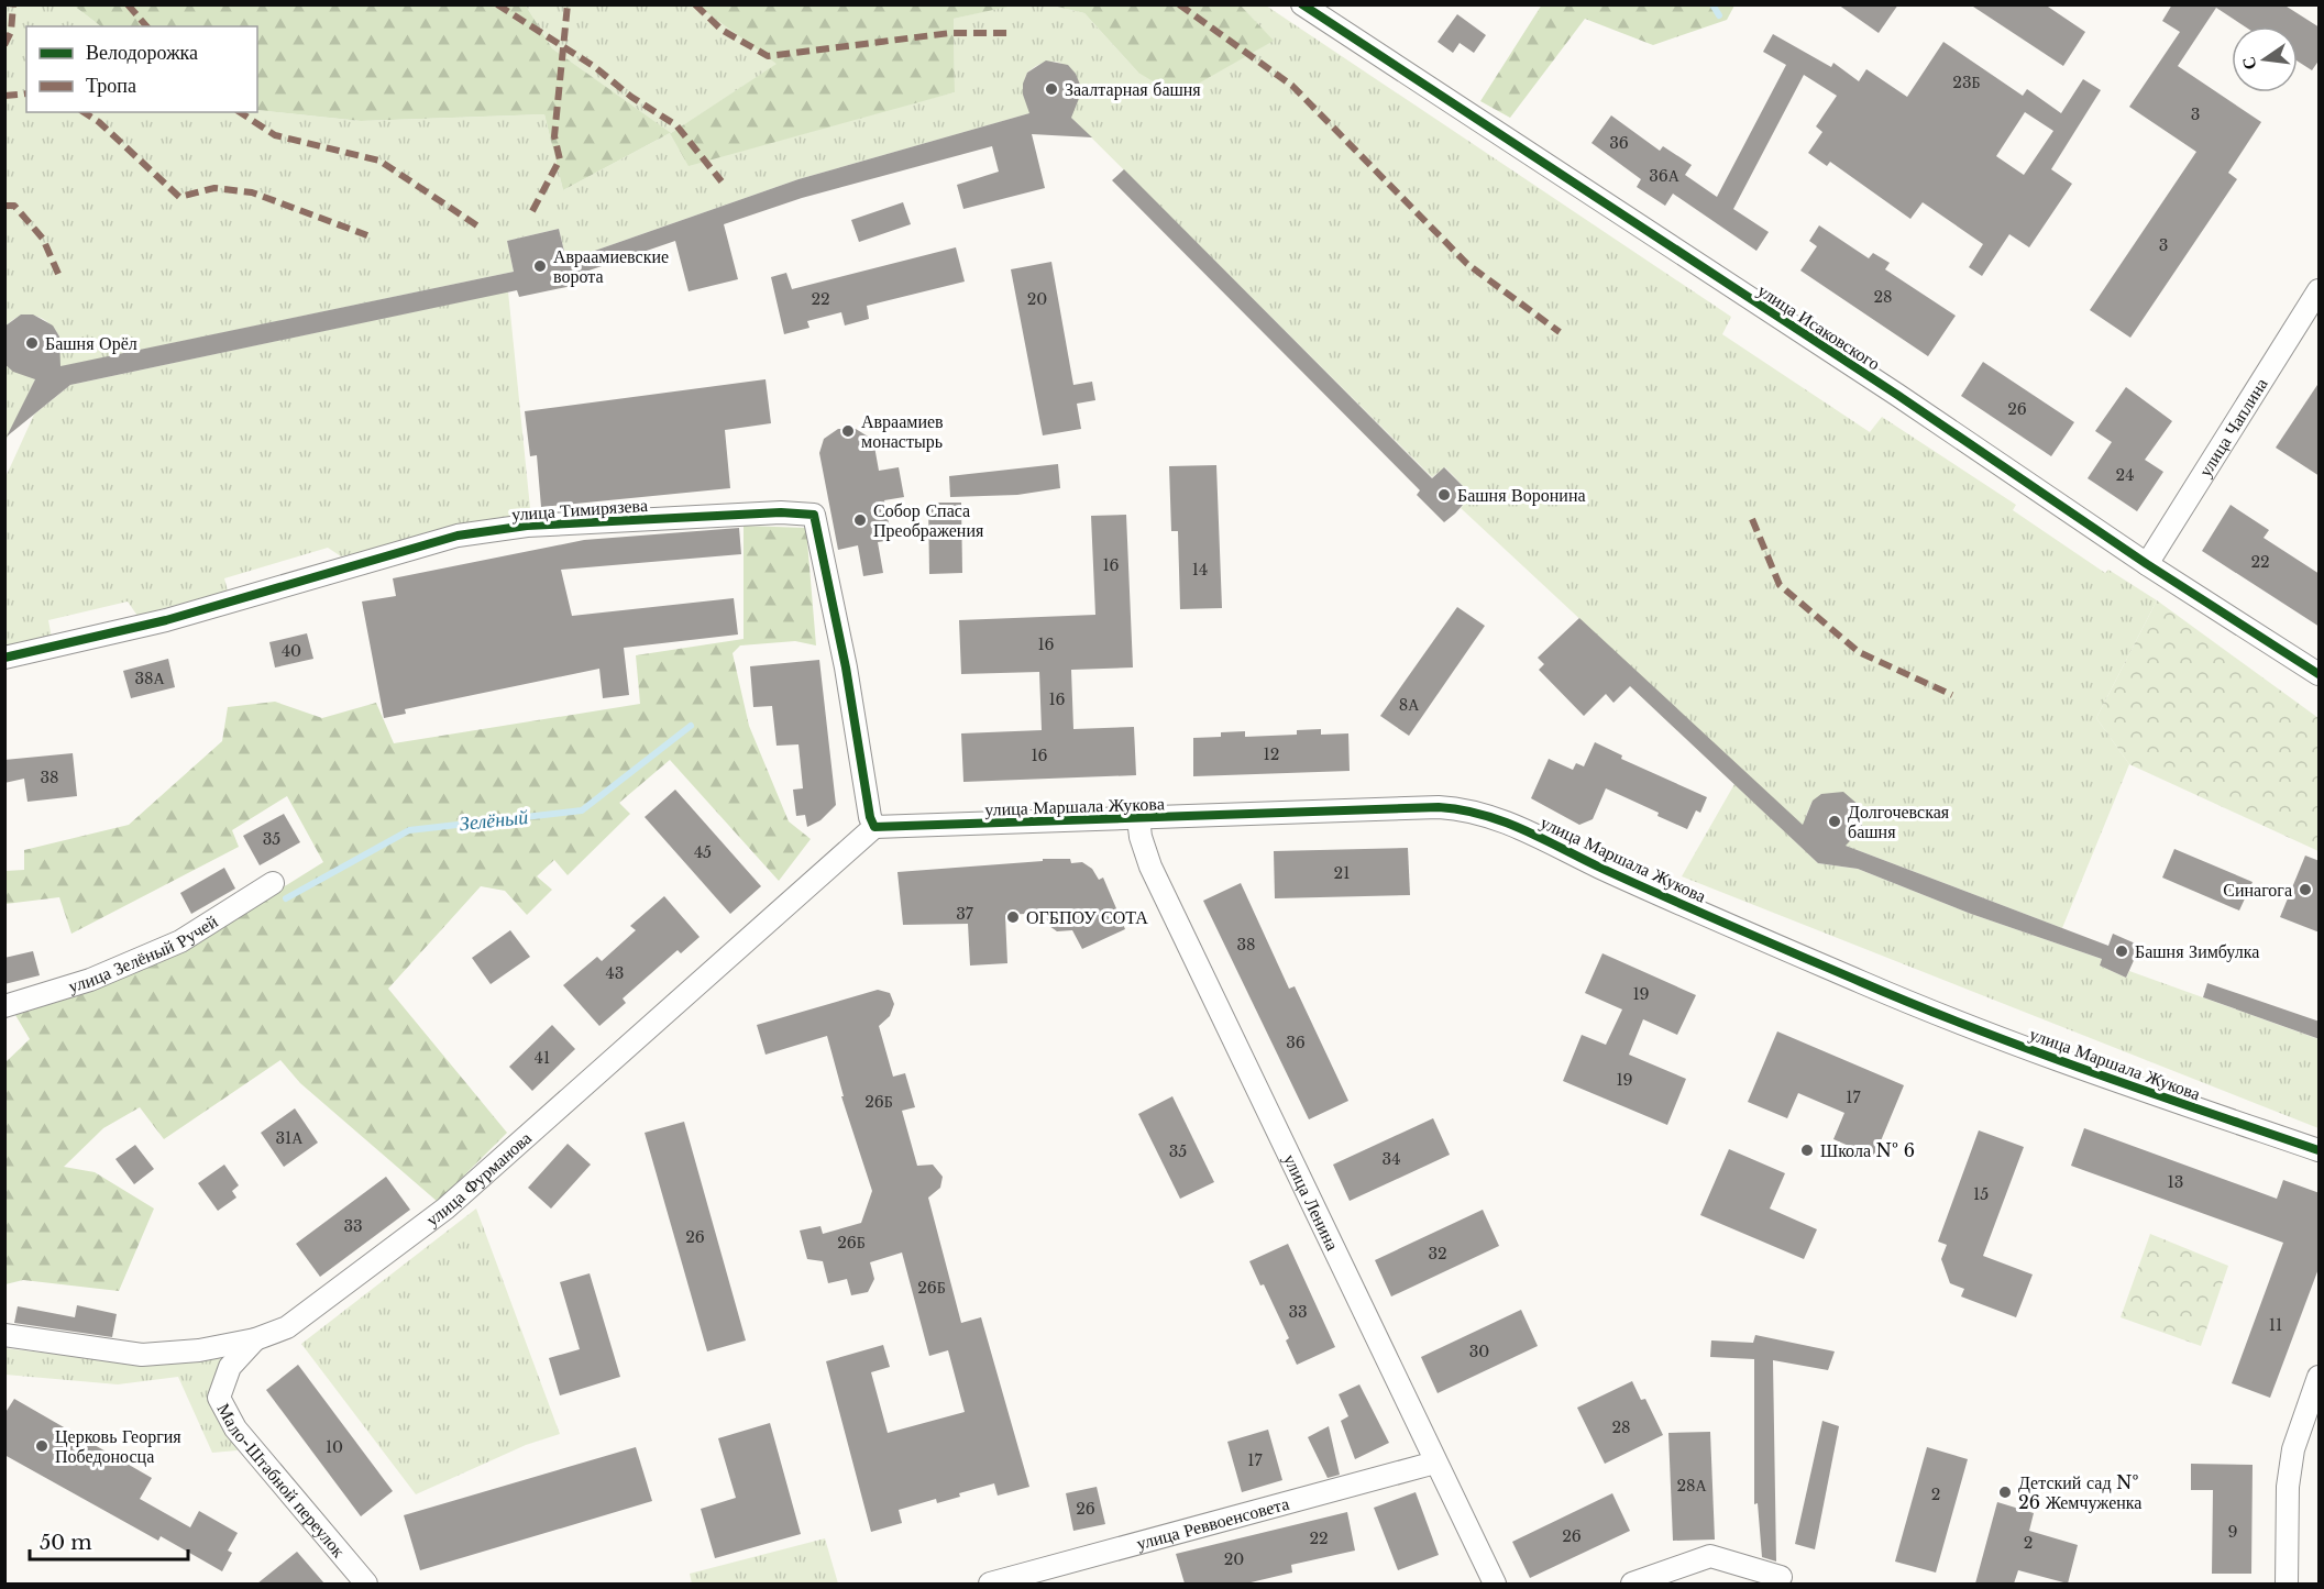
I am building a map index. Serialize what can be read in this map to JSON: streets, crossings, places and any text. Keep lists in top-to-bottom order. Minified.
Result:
{"streets":{"street":["улица Исаковского","улица Чаплина","улица Тимирязева","улица Маршала Жукова","улица Зелёный Ручей","улица Фурманова","улица Ленина","Мало-Штабной переулок","улица Реввоенсовета"]},"crossings":[["улица Исаковского","улица Чаплина"],["улица Тимирязева","улица Маршала Жукова"],["улица Тимирязева","улица Фурманова"],["улица Маршала Жукова","улица Фурманова"],["улица Маршала Жукова","улица Ленина"],["улица Фурманова","Мало-Штабной переулок"],["улица Ленина","улица Реввоенсовета"]],"water":["Зелёный"],"places":["Заалтарная башня","Авраамиевские ворота","Башня Орёл","Авраамиев монастырь","Башня Воронина","Собор Спаса Преображения","Долгочевская башня","Синагога","ОГБПОУ СОТА","Башня Зимбулка","Школа № 6","Церковь Георгия Победоносца","Детский сад № 26 Жемчуженка"],"house_numbers":["23Б","3","36","36А","3","28","22","20","26","24","22","16","14","16","40","38А","16","8А","12","16","38","35","45","21","37","38","43","19","36","41","19","17","26Б","31А","35","34","13","15","33","26","26Б","32","26Б","33","11","30","28","10","17","28А","2","26","9","26","22","2","20"],"legend":["Велодорожка","Тропа"],"scale_bar":"50 m","north":"left"}
